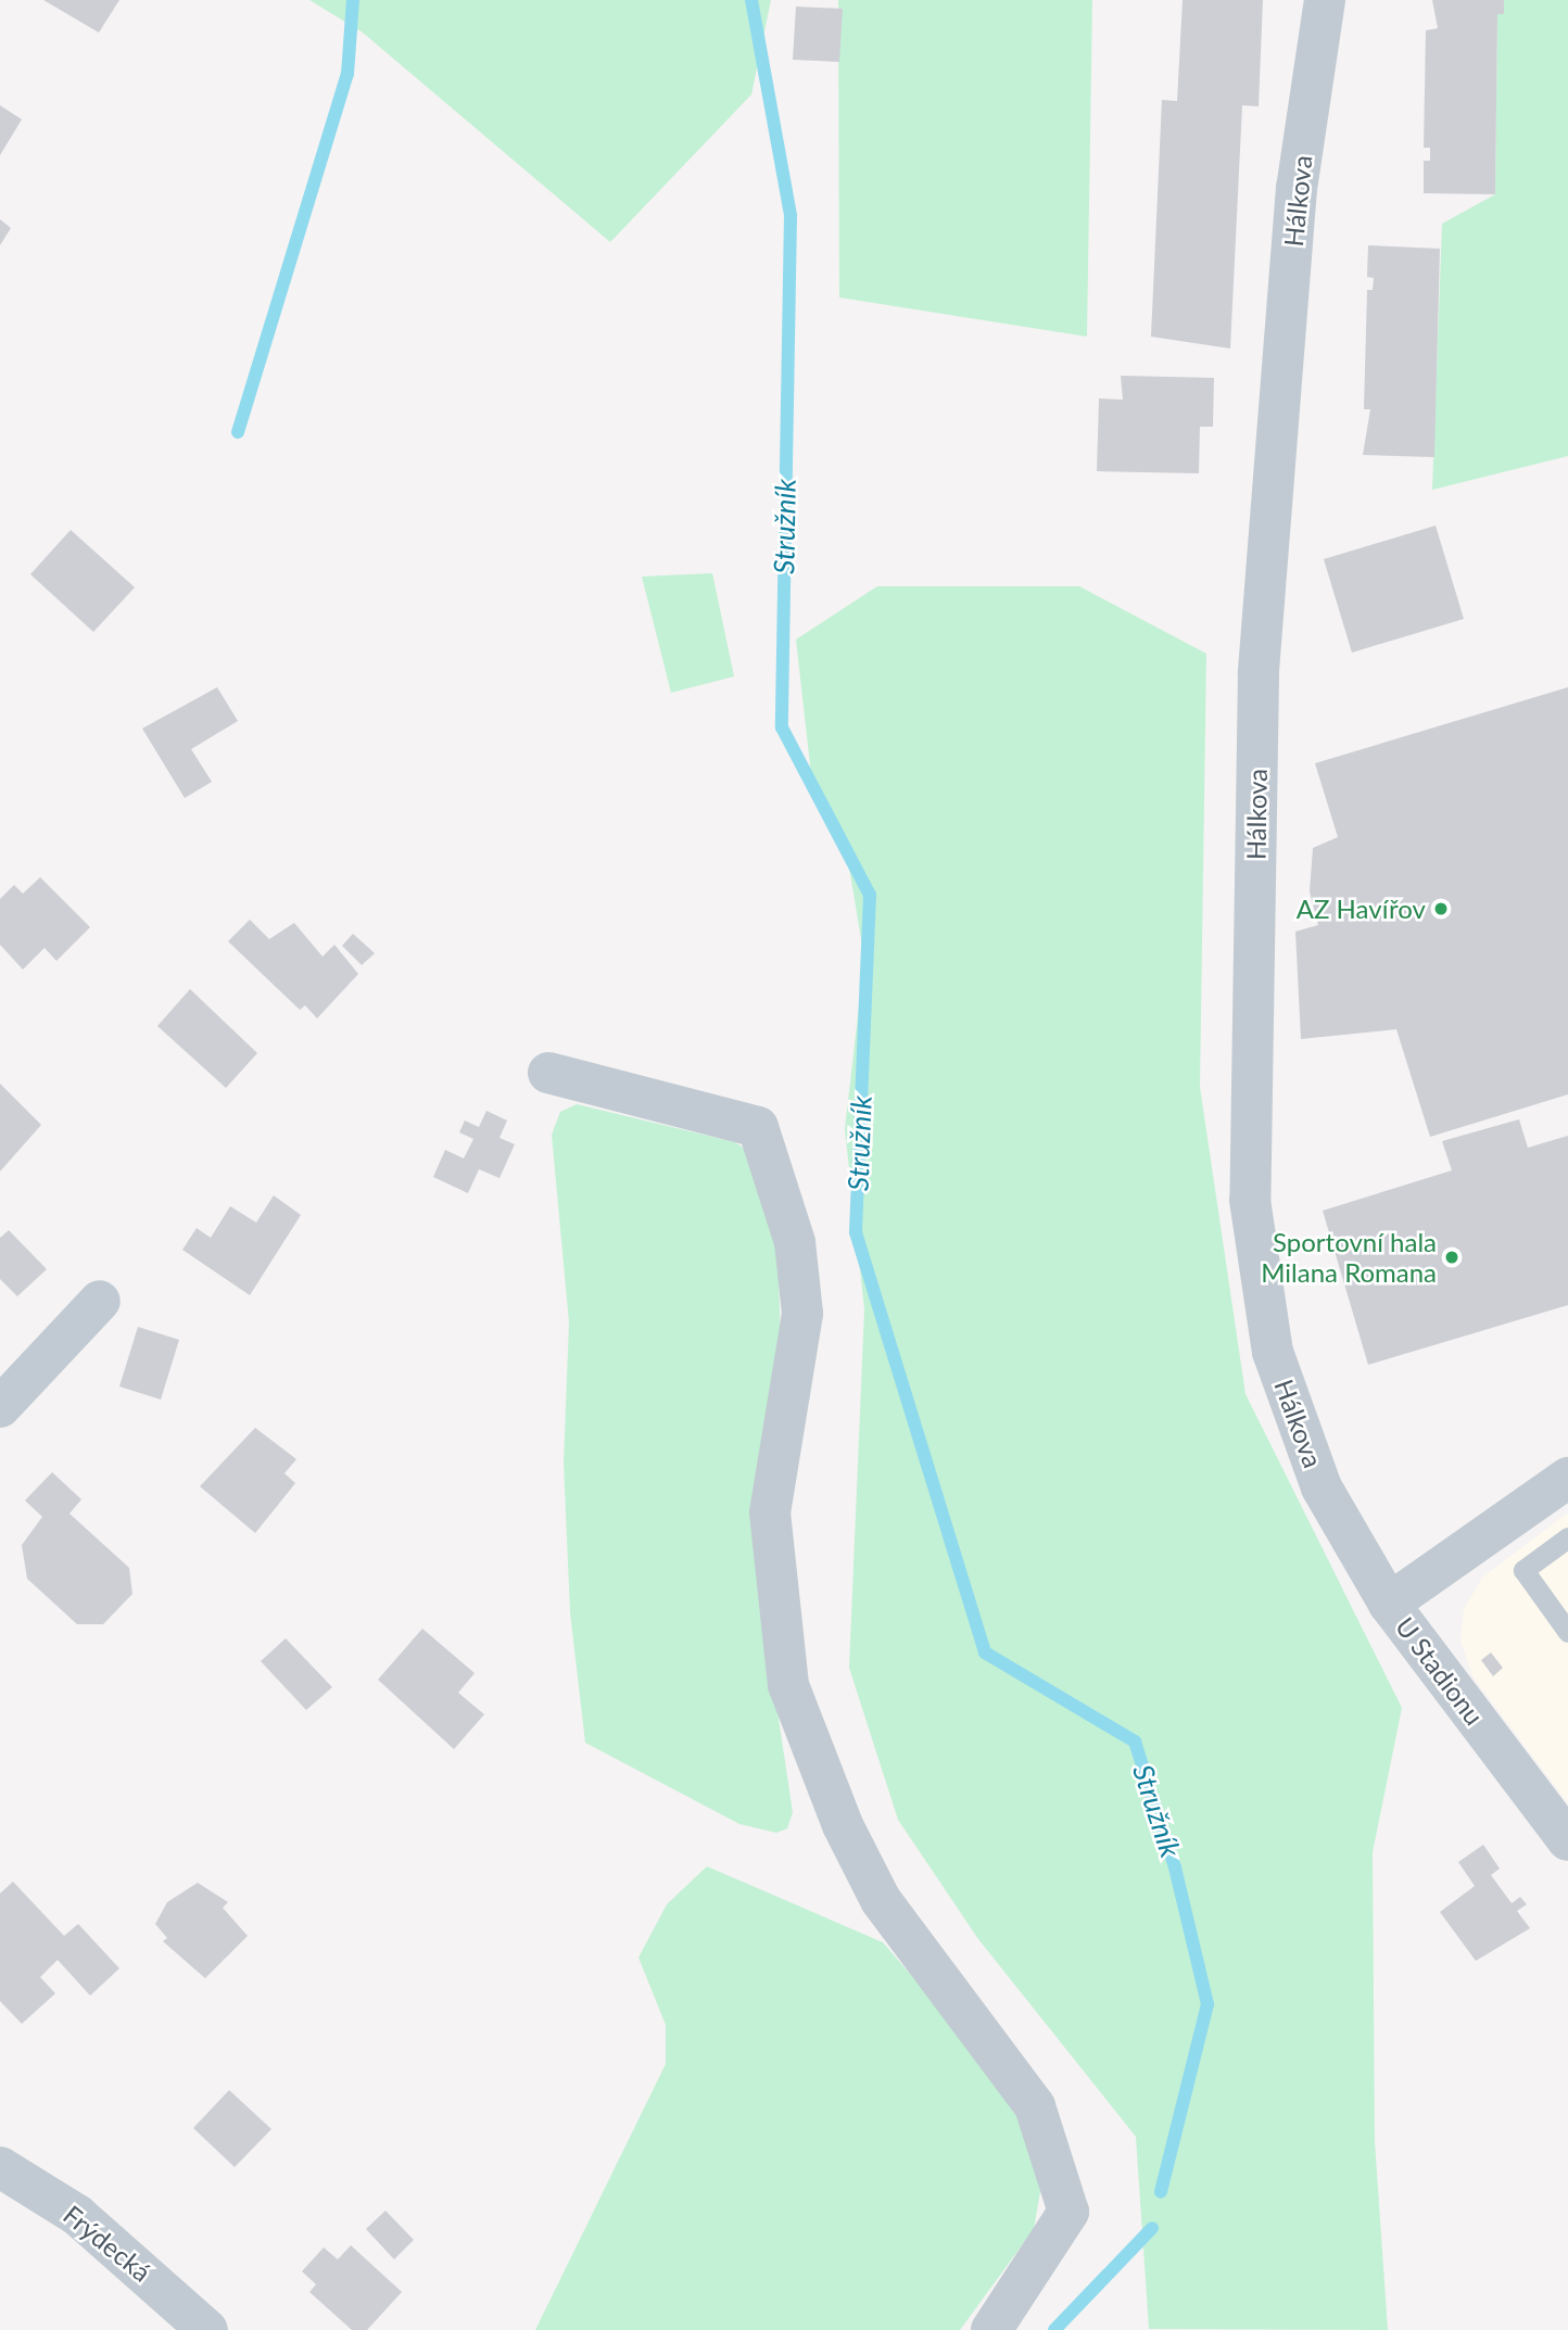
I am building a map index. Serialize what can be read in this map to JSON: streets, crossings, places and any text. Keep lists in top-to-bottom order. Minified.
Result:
{"streets":{"street":["Hálkova","U Stadionu","Frýdecká"]},"crossings":[["Hálkova","U Stadionu"]],"water":["Stružník"],"places":["AZ Havířov","Sportovní hala Milana Romana"]}
